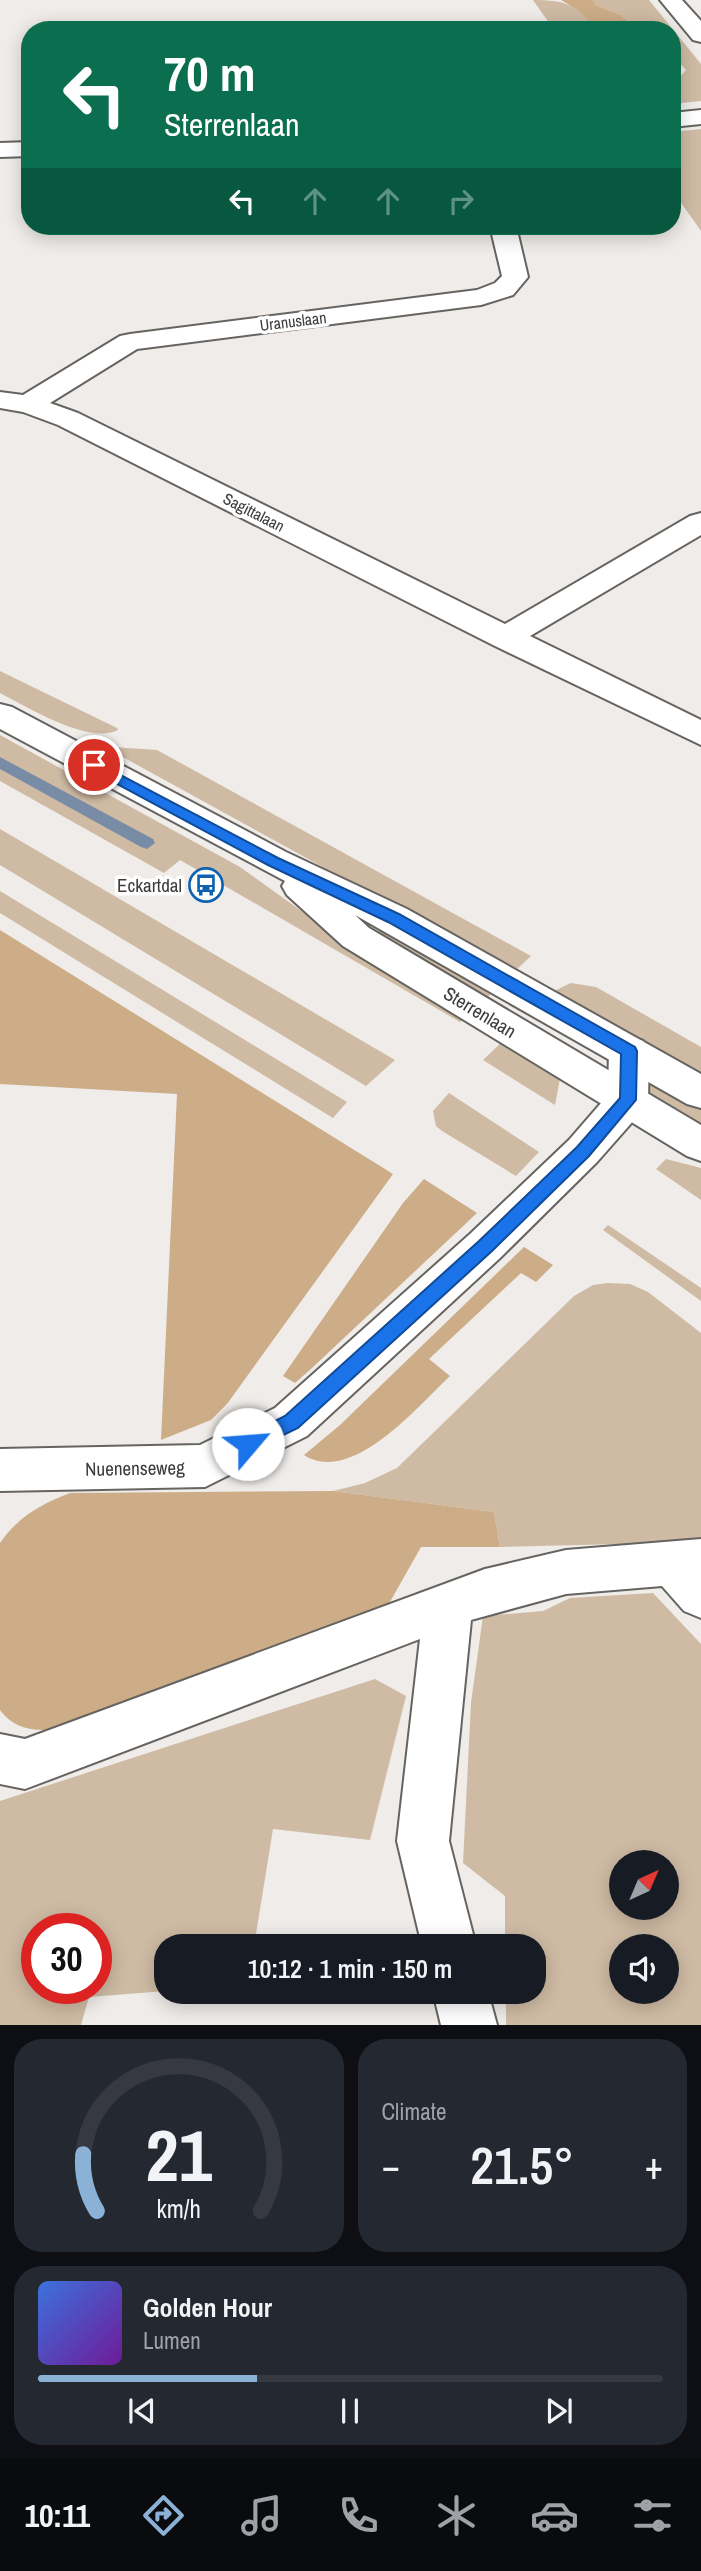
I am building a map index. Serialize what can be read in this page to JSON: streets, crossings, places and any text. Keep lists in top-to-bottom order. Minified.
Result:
{"streets":{"street":["Uranuslaan","Sagittalaan","Sterrenlaan","Nuenenseweg"]},"crossings":[["Uranuslaan","Sagittalaan"],["Sterrenlaan","Nuenenseweg"]],"places":{"bus stop":["Eckartdal"]},"north":"top right","page":{"turn":["70 m","Sterrenlaan"],"limit":"30","trip":"10:12 · 1 min · 150 m","tile":"Climate","heat":["−","21.5°","+"],"song":["Golden Hour","Lumen"],"tabs":"10:11","gauge":["21","km/h"]}}
